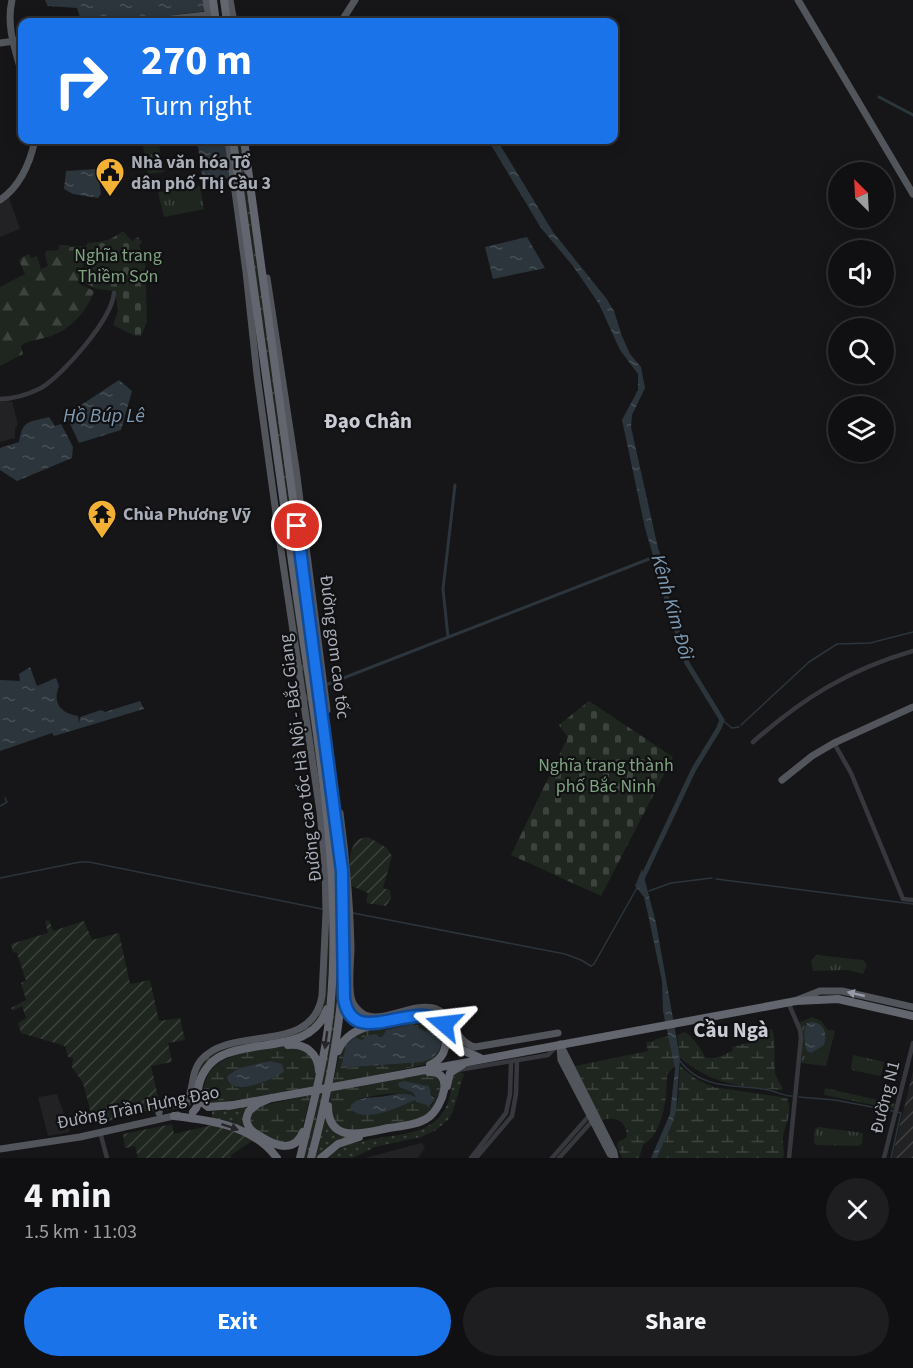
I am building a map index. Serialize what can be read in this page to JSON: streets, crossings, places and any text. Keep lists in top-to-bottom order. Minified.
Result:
{"streets":{"highway":["Đường cao tốc Hà Nội - Bắc Giang","Đường Trần Hưng Đạo"],"main road":["Đường gom cao tốc"],"street":["Đường N1"]},"districts":["Đạo Chân","Cầu Ngà"],"water":["Hồ Búp Lê","Kênh Kim Đôi"],"parks":["Nghĩa trang Thiềm Sơn","Nghĩa trang thành phố Bắc Ninh"],"places":{"public building":["Nhà văn hóa Tổ dân phố Thị Cầu 3"],"temple":["Chùa Phương Vỹ"]},"north":"top left","page":{"turn":["270 m","Turn right"],"heading":["4 min","1.5 km · 11:03"],"buttons":["Exit","Share"]}}
